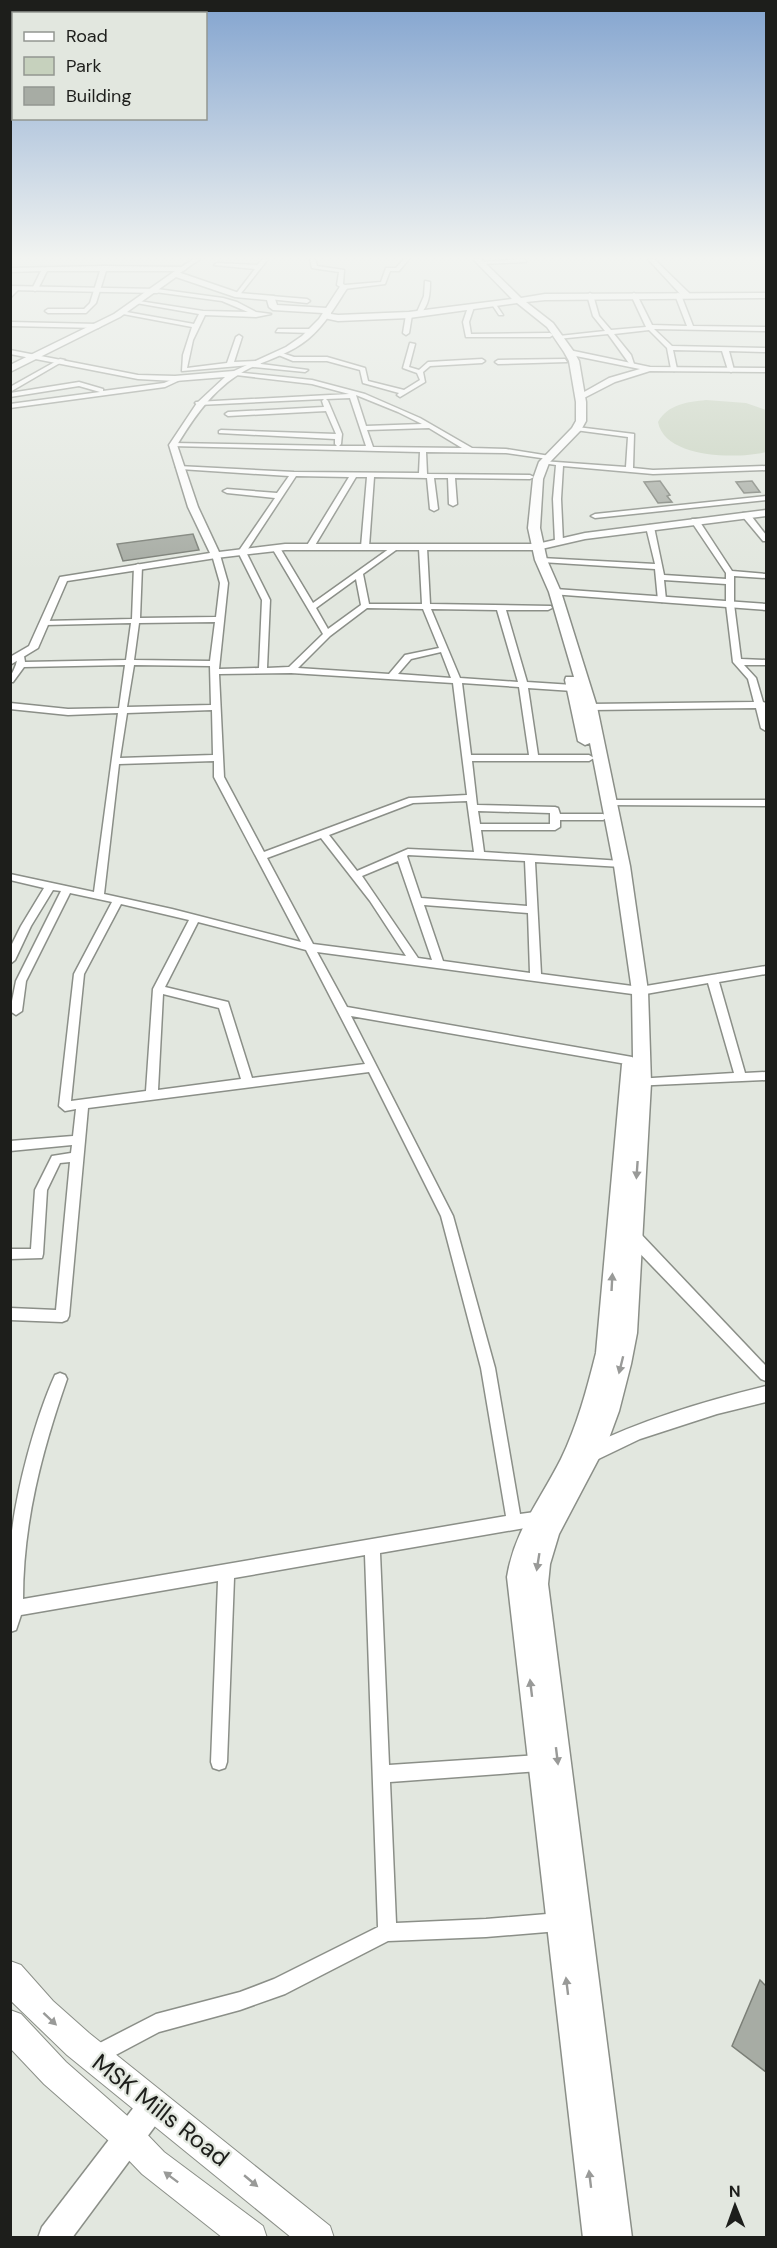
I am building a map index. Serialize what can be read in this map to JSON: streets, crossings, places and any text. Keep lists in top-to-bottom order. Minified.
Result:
{"streets":{"main road":["MSK Mills Road"]},"legend":["Road","Park","Building"],"north":"top"}
